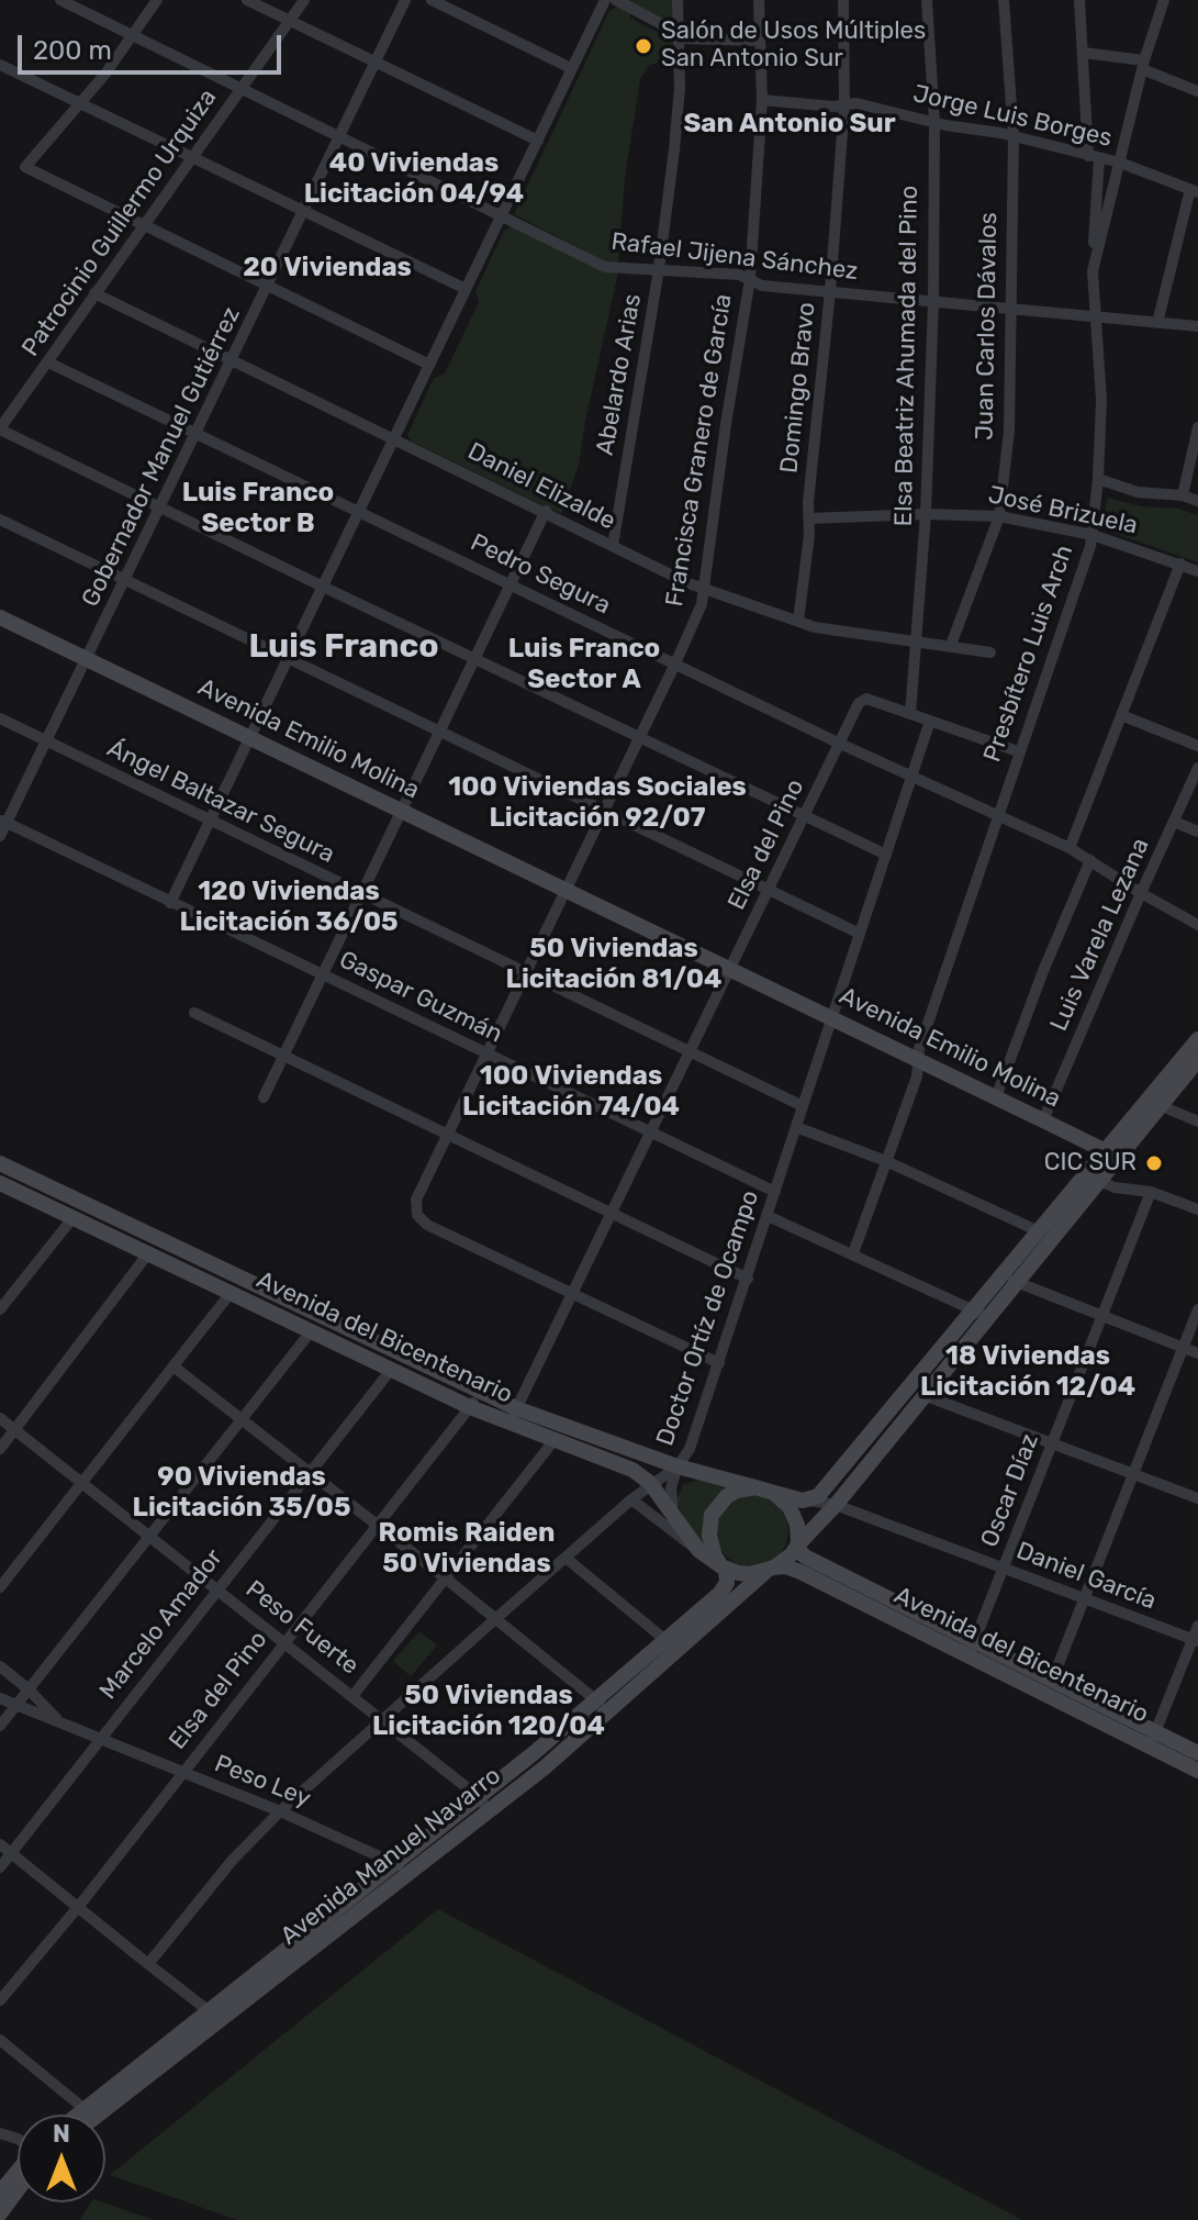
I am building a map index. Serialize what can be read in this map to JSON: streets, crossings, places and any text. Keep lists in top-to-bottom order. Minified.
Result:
{"streets":{"main road":["Avenida Emilio Molina","Avenida del Bicentenario","Avenida Manuel Navarro"],"street":["Jorge Luis Borges","Patrocinio Guillermo Urquiza","Rafael Jijena Sánchez","Juan Carlos Dávalos","Elsa Beatriz Ahumada del Pino","Abelardo Arias","Domingo Bravo","Francisca Granero de García","Gobernador Manuel Gutiérrez","Daniel Elizalde","José Brizuela","Pedro Segura","Presbítero Luis Arch","Ángel Baltazar Segura","Elsa del Pino","Luis Varela Lezana","Gaspar Guzmán","Doctor Ortíz de Ocampo","Oscar Díaz","Daniel García","Marcelo Amador","Peso Fuerte","Peso Ley"]},"crossings":[["Jorge Luis Borges","Juan Carlos Dávalos"],["Jorge Luis Borges","Elsa Beatriz Ahumada del Pino"],["Jorge Luis Borges","Domingo Bravo"],["Jorge Luis Borges","Francisca Granero de García"],["Jorge Luis Borges","Presbítero Luis Arch"],["Patrocinio Guillermo Urquiza","Rafael Jijena Sánchez"],["Patrocinio Guillermo Urquiza","Daniel Elizalde"],["Patrocinio Guillermo Urquiza","Pedro Segura"],["Rafael Jijena Sánchez","Juan Carlos Dávalos"],["Rafael Jijena Sánchez","Elsa Beatriz Ahumada del Pino"],["Rafael Jijena Sánchez","Abelardo Arias"],["Rafael Jijena Sánchez","Domingo Bravo"],["Rafael Jijena Sánchez","Francisca Granero de García"],["Rafael Jijena Sánchez","Gobernador Manuel Gutiérrez"],["Rafael Jijena Sánchez","Presbítero Luis Arch"],["Juan Carlos Dávalos","Daniel Elizalde"],["Juan Carlos Dávalos","José Brizuela"],["Elsa Beatriz Ahumada del Pino","Daniel Elizalde"],["Elsa Beatriz Ahumada del Pino","José Brizuela"],["Elsa Beatriz Ahumada del Pino","Elsa del Pino"],["Abelardo Arias","Daniel Elizalde"],["Domingo Bravo","Daniel Elizalde"],["Domingo Bravo","José Brizuela"],["Francisca Granero de García","Daniel Elizalde"],["Francisca Granero de García","Pedro Segura"],["Francisca Granero de García","Avenida Emilio Molina"],["Francisca Granero de García","Ángel Baltazar Segura"],["Francisca Granero de García","Elsa del Pino"],["Francisca Granero de García","Gaspar Guzmán"],["Gobernador Manuel Gutiérrez","Daniel Elizalde"],["Gobernador Manuel Gutiérrez","Pedro Segura"],["Gobernador Manuel Gutiérrez","Avenida Emilio Molina"],["Gobernador Manuel Gutiérrez","Ángel Baltazar Segura"],["Gobernador Manuel Gutiérrez","Gaspar Guzmán"],["José Brizuela","Presbítero Luis Arch"],["Pedro Segura","Presbítero Luis Arch"],["Pedro Segura","Elsa del Pino"],["Pedro Segura","Luis Varela Lezana"],["Pedro Segura","Doctor Ortíz de Ocampo"],["Presbítero Luis Arch","Avenida Emilio Molina"],["Avenida Emilio Molina","Elsa del Pino"],["Avenida Emilio Molina","Luis Varela Lezana"],["Avenida Emilio Molina","Doctor Ortíz de Ocampo"],["Ángel Baltazar Segura","Elsa del Pino"],["Ángel Baltazar Segura","Doctor Ortíz de Ocampo"],["Elsa del Pino","Gaspar Guzmán"],["Elsa del Pino","Avenida del Bicentenario"],["Elsa del Pino","Peso Fuerte"],["Elsa del Pino","Peso Ley"],["Gaspar Guzmán","Doctor Ortíz de Ocampo"],["Doctor Ortíz de Ocampo","Avenida del Bicentenario"],["Doctor Ortíz de Ocampo","Peso Fuerte"],["Doctor Ortíz de Ocampo","Peso Ley"],["Avenida del Bicentenario","Oscar Díaz"],["Avenida del Bicentenario","Marcelo Amador"],["Avenida del Bicentenario","Avenida Manuel Navarro"],["Oscar Díaz","Daniel García"],["Marcelo Amador","Peso Fuerte"],["Marcelo Amador","Peso Ley"],["Peso Fuerte","Avenida Manuel Navarro"],["Peso Ley","Avenida Manuel Navarro"]],"districts":["San Antonio Sur","40 Viviendas Licitación 04/94","20 Viviendas","Luis Franco Sector B","Luis Franco","Luis Franco Sector A","100 Viviendas Sociales Licitación 92/07","120 Viviendas Licitación 36/05","50 Viviendas Licitación 81/04","100 Viviendas Licitación 74/04","18 Viviendas Licitación 12/04","90 Viviendas Licitación 35/05","Romis Raiden 50 Viviendas","50 Viviendas Licitación 120/04"],"places":["Salón de Usos Múltiples San Antonio Sur","CIC SUR"],"scale_bar":"200 m","north":"top"}
